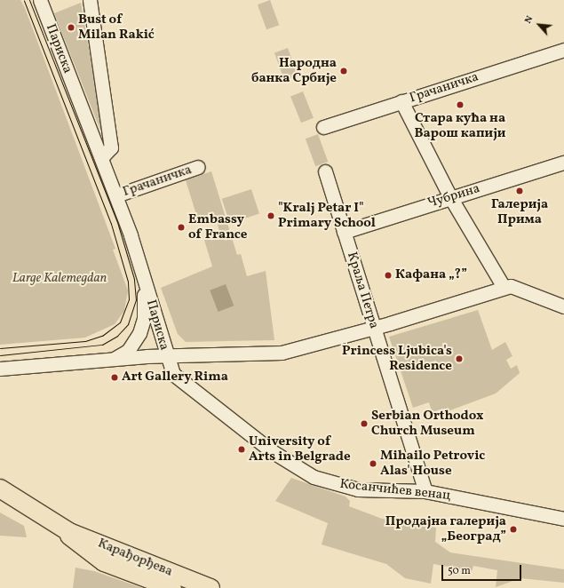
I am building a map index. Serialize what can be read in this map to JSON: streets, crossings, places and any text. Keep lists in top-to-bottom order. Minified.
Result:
{"streets":{"main road":["Карађорђева"],"street":["Париска","Грачаничка","Чубрина","Краља Петра","Косанчићев венац"]},"crossings":[["Париска","Грачаничка"],["Париска","Косанчићев венац"],["Чубрина","Краља Петра"],["Краља Петра","Косанчићев венац"]],"parks":["Large Kalemegdan"],"places":["Bust of Milan Rakić","Народна банка Србије","Стара кућа на Варош капији","Галерија Прима","\"Kralj Petar I\" Primary School","Embassy of France","Кафана „?”","Princess Ljubica's Residence","Art Gallery Rima","Serbian Orthodox Church Museum","University of Arts in Belgrade","Mihailo Petrovic Alas' House","Продајна галерија „Београд”"],"scale_bar":"50 m","north":"top left"}
